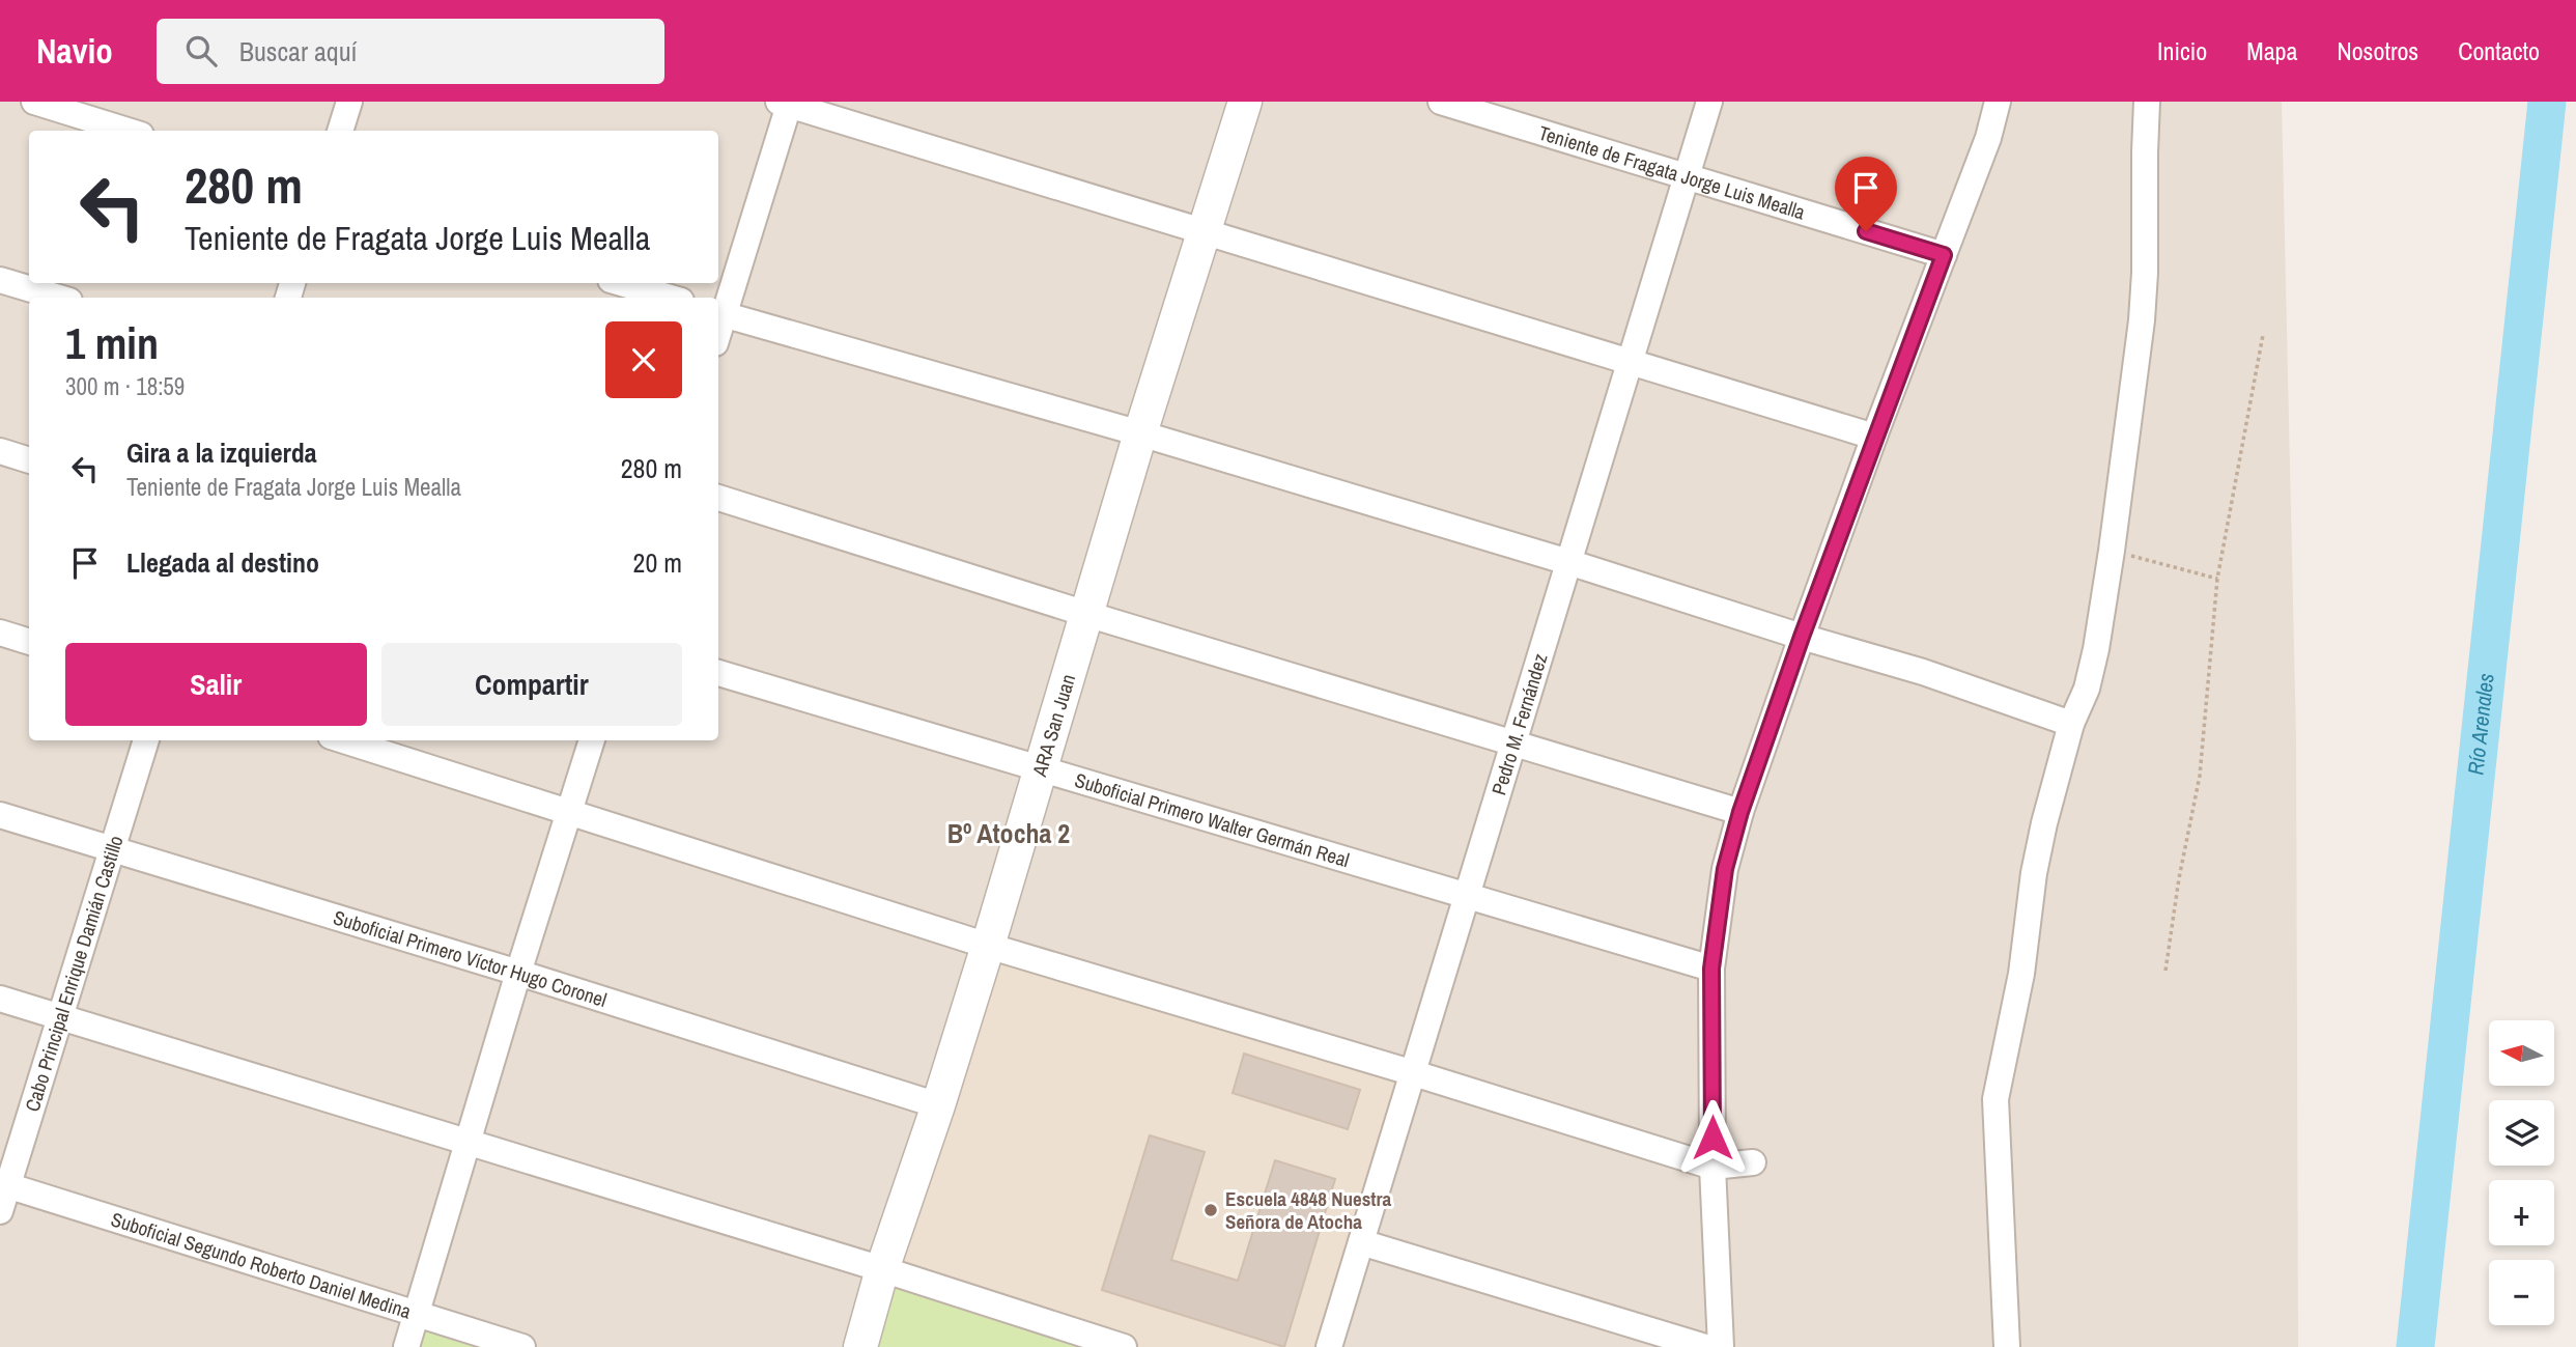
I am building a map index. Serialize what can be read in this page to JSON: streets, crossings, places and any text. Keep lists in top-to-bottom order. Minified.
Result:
{"streets":{"street":["Teniente de Fragata Jorge Luis Mealla","Pedro M. Fernández","ARA San Juan","Suboficial Primero Walter Germán Real","Suboficial Primero Víctor Hugo Coronel","Cabo Principal Enrique Damián Castillo","Suboficial Segundo Roberto Daniel Medina"]},"crossings":[["Teniente de Fragata Jorge Luis Mealla","Pedro M. Fernández"],["Pedro M. Fernández","Suboficial Primero Walter Germán Real"],["ARA San Juan","Suboficial Primero Walter Germán Real"],["ARA San Juan","Suboficial Primero Víctor Hugo Coronel"],["Suboficial Primero Víctor Hugo Coronel","Cabo Principal Enrique Damián Castillo"],["Cabo Principal Enrique Damián Castillo","Suboficial Segundo Roberto Daniel Medina"]],"districts":["Bº Atocha 2"],"water":["Río Arenales"],"places":["Escuela 4848 Nuestra Señora de Atocha"],"north":"left","page":{"header":"Navio","search":"Buscar aquí","nav":["Inicio","Mapa","Nosotros","Contacto"],"turn":["280 m","Teniente de Fragata Jorge Luis Mealla"],"heading":["1 min","300 m · 18:59"],"list":[{"name":"Gira a la izquierda","note":"Teniente de Fragata Jorge Luis Mealla","value":"280 m"},{"name":"Llegada al destino","value":"20 m"}],"buttons":["Salir","Compartir"],"map_buttons":["+","−"]}}
